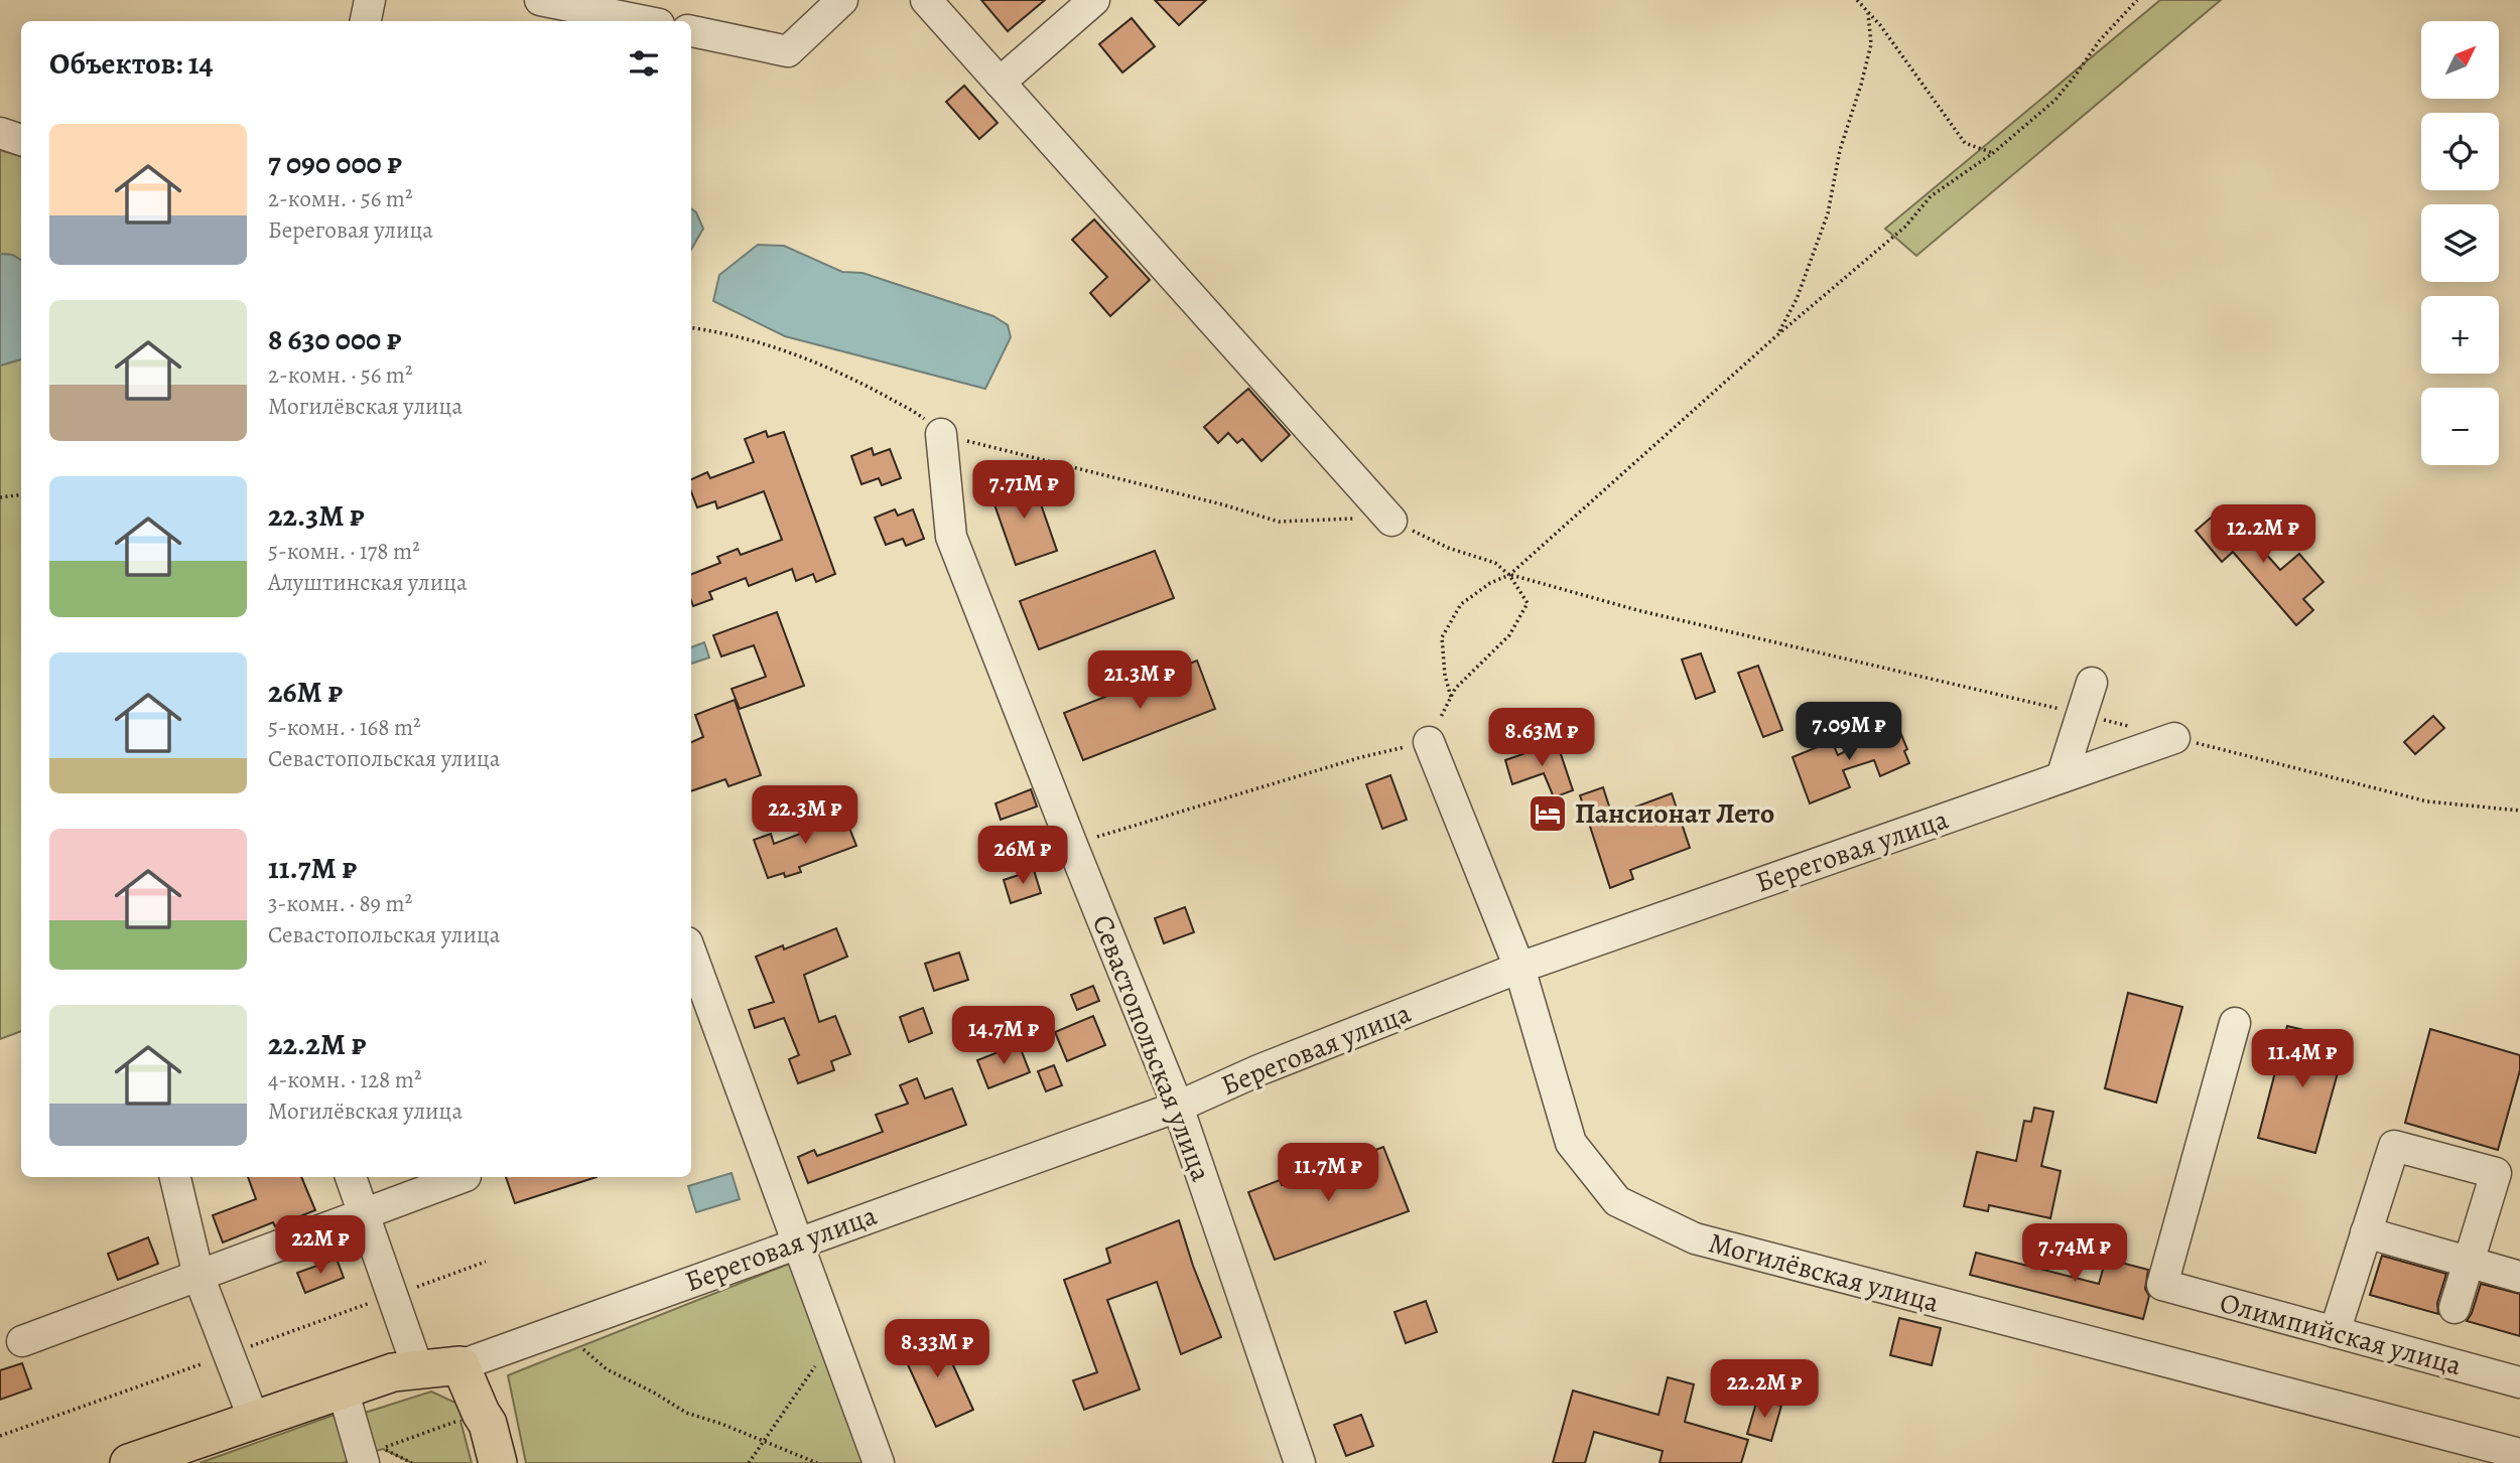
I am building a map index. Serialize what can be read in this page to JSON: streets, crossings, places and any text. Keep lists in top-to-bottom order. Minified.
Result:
{"streets":{"street":["Береговая улица","Севастопольская улица","Могилёвская улица","Олимпийская улица"]},"crossings":[["Береговая улица","Севастопольская улица"],["Береговая улица","Могилёвская улица"]],"places":{"hotel":["Пансионат Лето"]},"north":"top right","page":{"map_buttons":["+","−"],"heading":"Объектов: 14","list":[{"name":"7 090 000 ₽","note":"2-комн. · 56 m² · Береговая улица"},{"name":"8 630 000 ₽","note":"2-комн. · 56 m² · Могилёвская улица"},{"name":"22.3M ₽","note":"5-комн. · 178 m² · Алуштинская улица"},{"name":"26M ₽","note":"5-комн. · 168 m² · Севастопольская улица"},{"name":"11.7M ₽","note":"3-комн. · 89 m² · Севастопольская улица"},{"name":"22.2M ₽","note":"4-комн. · 128 m² · Могилёвская улица"}],"price":["7.71M ₽","12.2M ₽","21.3M ₽","7.09M ₽","8.63M ₽","22.3M ₽","26M ₽","14.7M ₽","11.4M ₽","11.7M ₽","22M ₽","7.74M ₽","8.33M ₽","22.2M ₽"]}}
